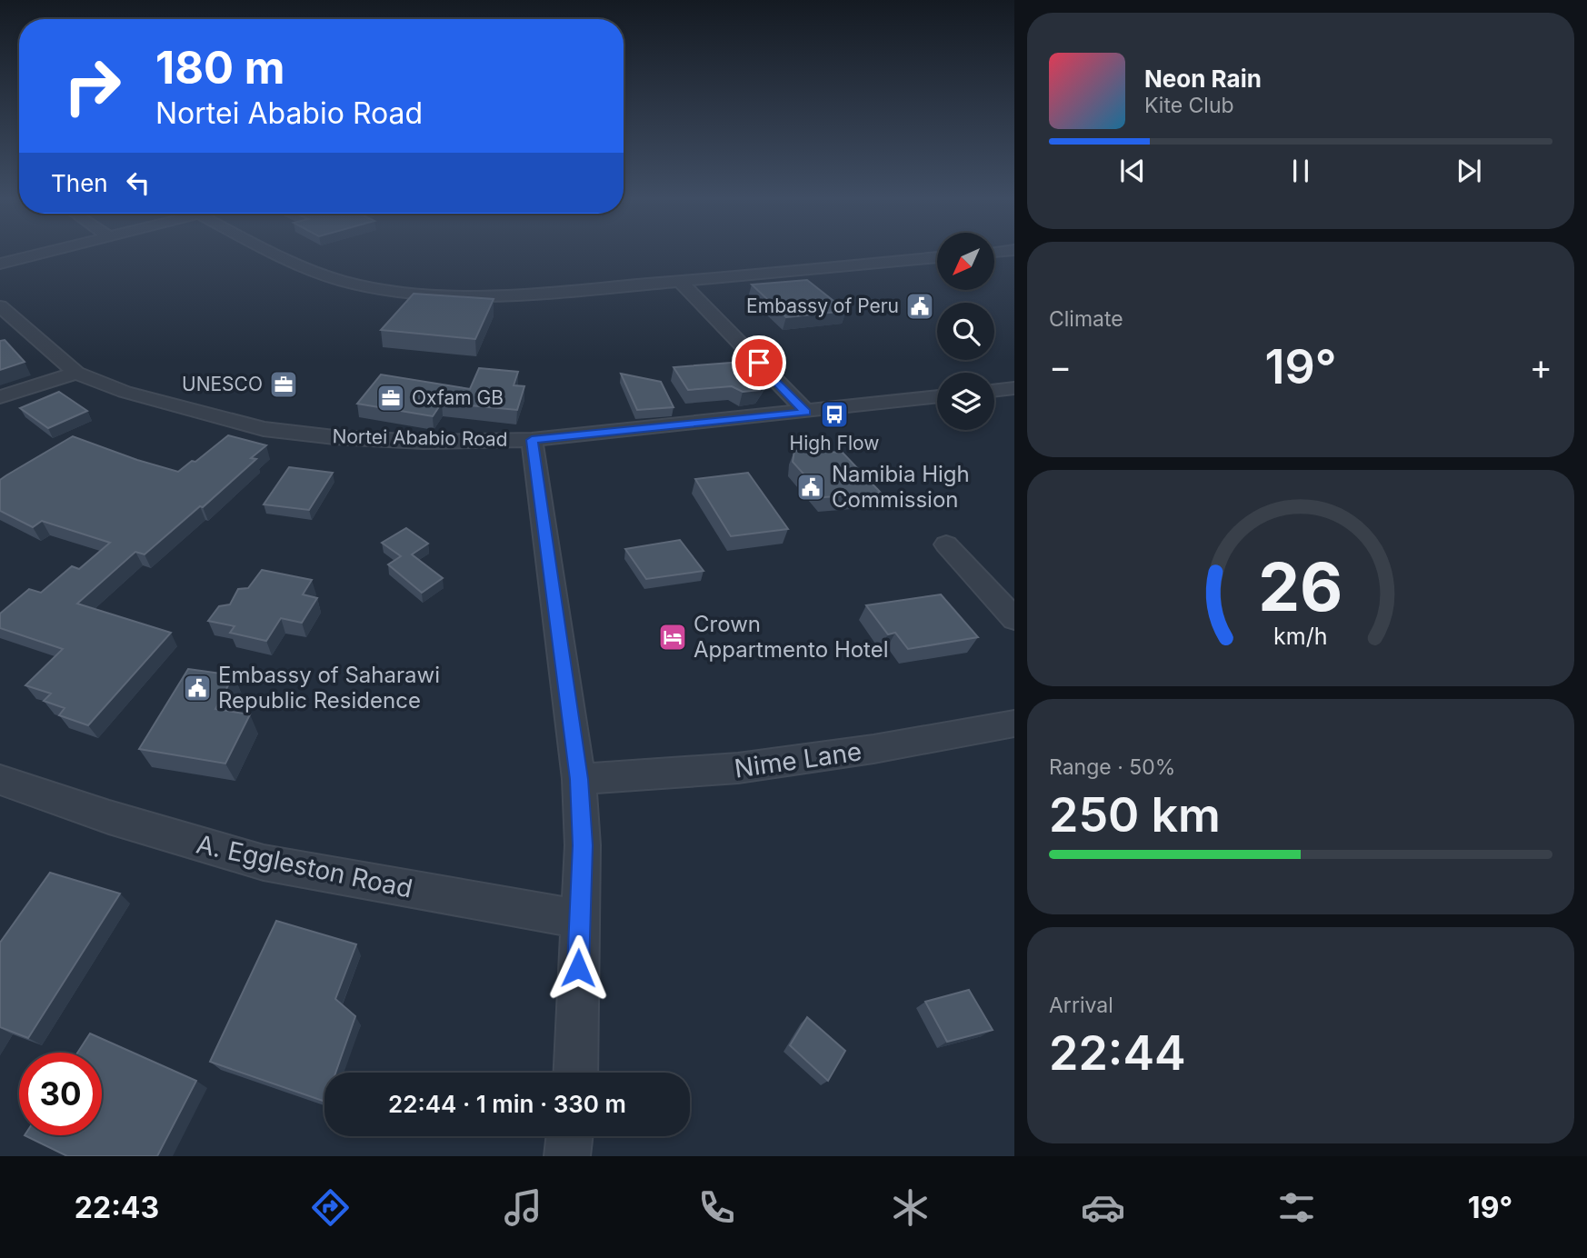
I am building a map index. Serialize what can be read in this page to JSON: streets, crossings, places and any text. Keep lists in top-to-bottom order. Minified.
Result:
{"streets":{"street":["Nortei Ababio Road","Nime Lane","A. Eggleston Road"]},"places":{"public building":["Embassy of Peru","Namibia High Commission","Embassy of Saharawi Republic Residence"],"office":["UNESCO","Oxfam GB"],"bus stop":["High Flow"],"hotel":["Crown Appartmento Hotel"]},"north":"bottom left","page":{"turn":["180 m","Nortei Ababio Road"],"song":["Neon Rain","Kite Club"],"then":"Then","tile":["Climate",["Range · 50%","250 km"],["Arrival","22:44"]],"heat":["−","19°","+"],"limit":"30","trip":"22:44 · 1 min · 330 m","tabs":["22:43","19°"],"gauge":["26","km/h"]}}
